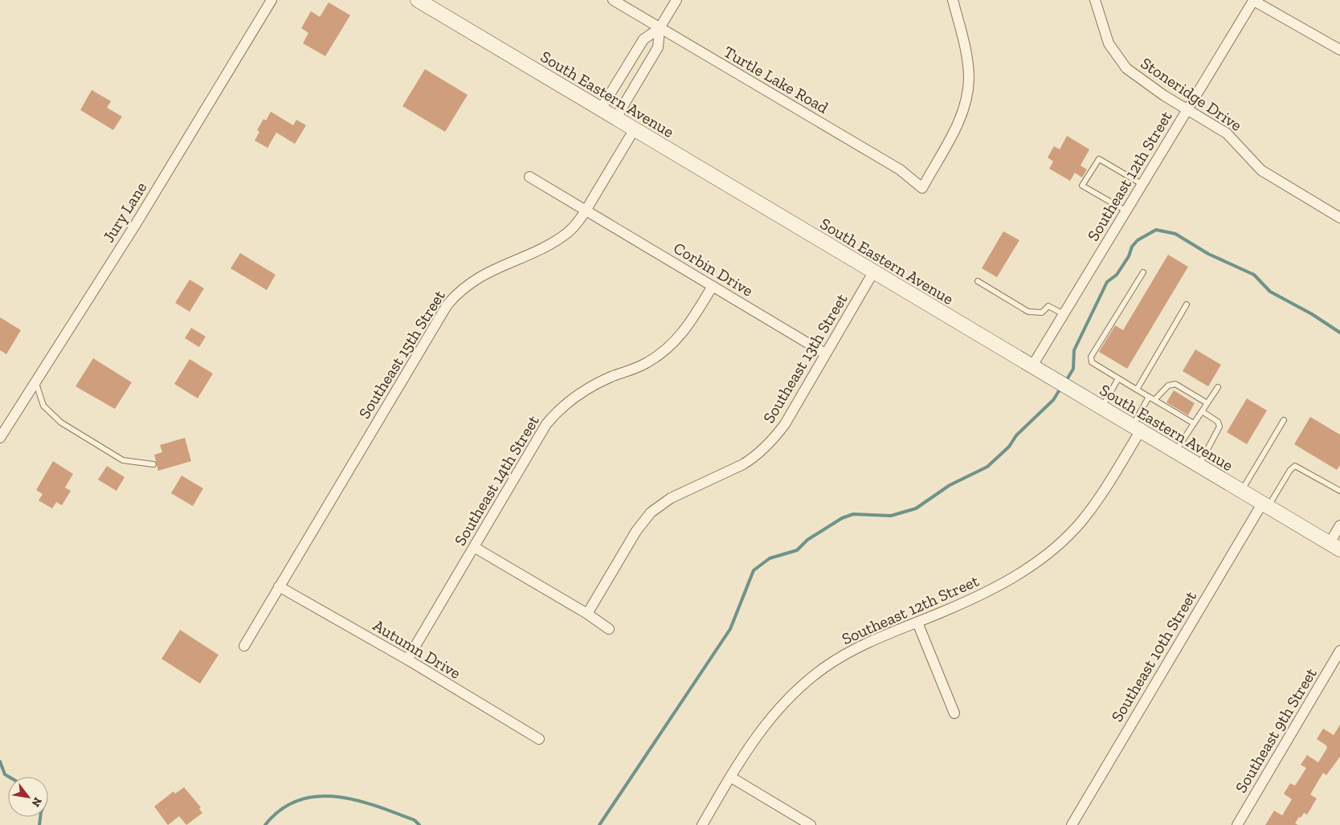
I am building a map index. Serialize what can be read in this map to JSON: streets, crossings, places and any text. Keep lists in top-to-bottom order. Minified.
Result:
{"streets":{"main road":["South Eastern Avenue"],"street":["Turtle Lake Road","Stoneridge Drive","Southeast 12th Street","Jury Lane","Corbin Drive","Southeast 15th Street","Southeast 13th Street","Southeast 14th Street","Autumn Drive","Southeast 10th Street","Southeast 9th Street"]},"crossings":[["South Eastern Avenue","Southeast 12th Street"],["South Eastern Avenue","Southeast 15th Street"],["South Eastern Avenue","Southeast 13th Street"],["South Eastern Avenue","Southeast 10th Street"],["Stoneridge Drive","Southeast 12th Street"],["Corbin Drive","Southeast 15th Street"],["Corbin Drive","Southeast 13th Street"],["Corbin Drive","Southeast 14th Street"],["Southeast 15th Street","Autumn Drive"],["Southeast 14th Street","Autumn Drive"]],"north":"bottom right"}
